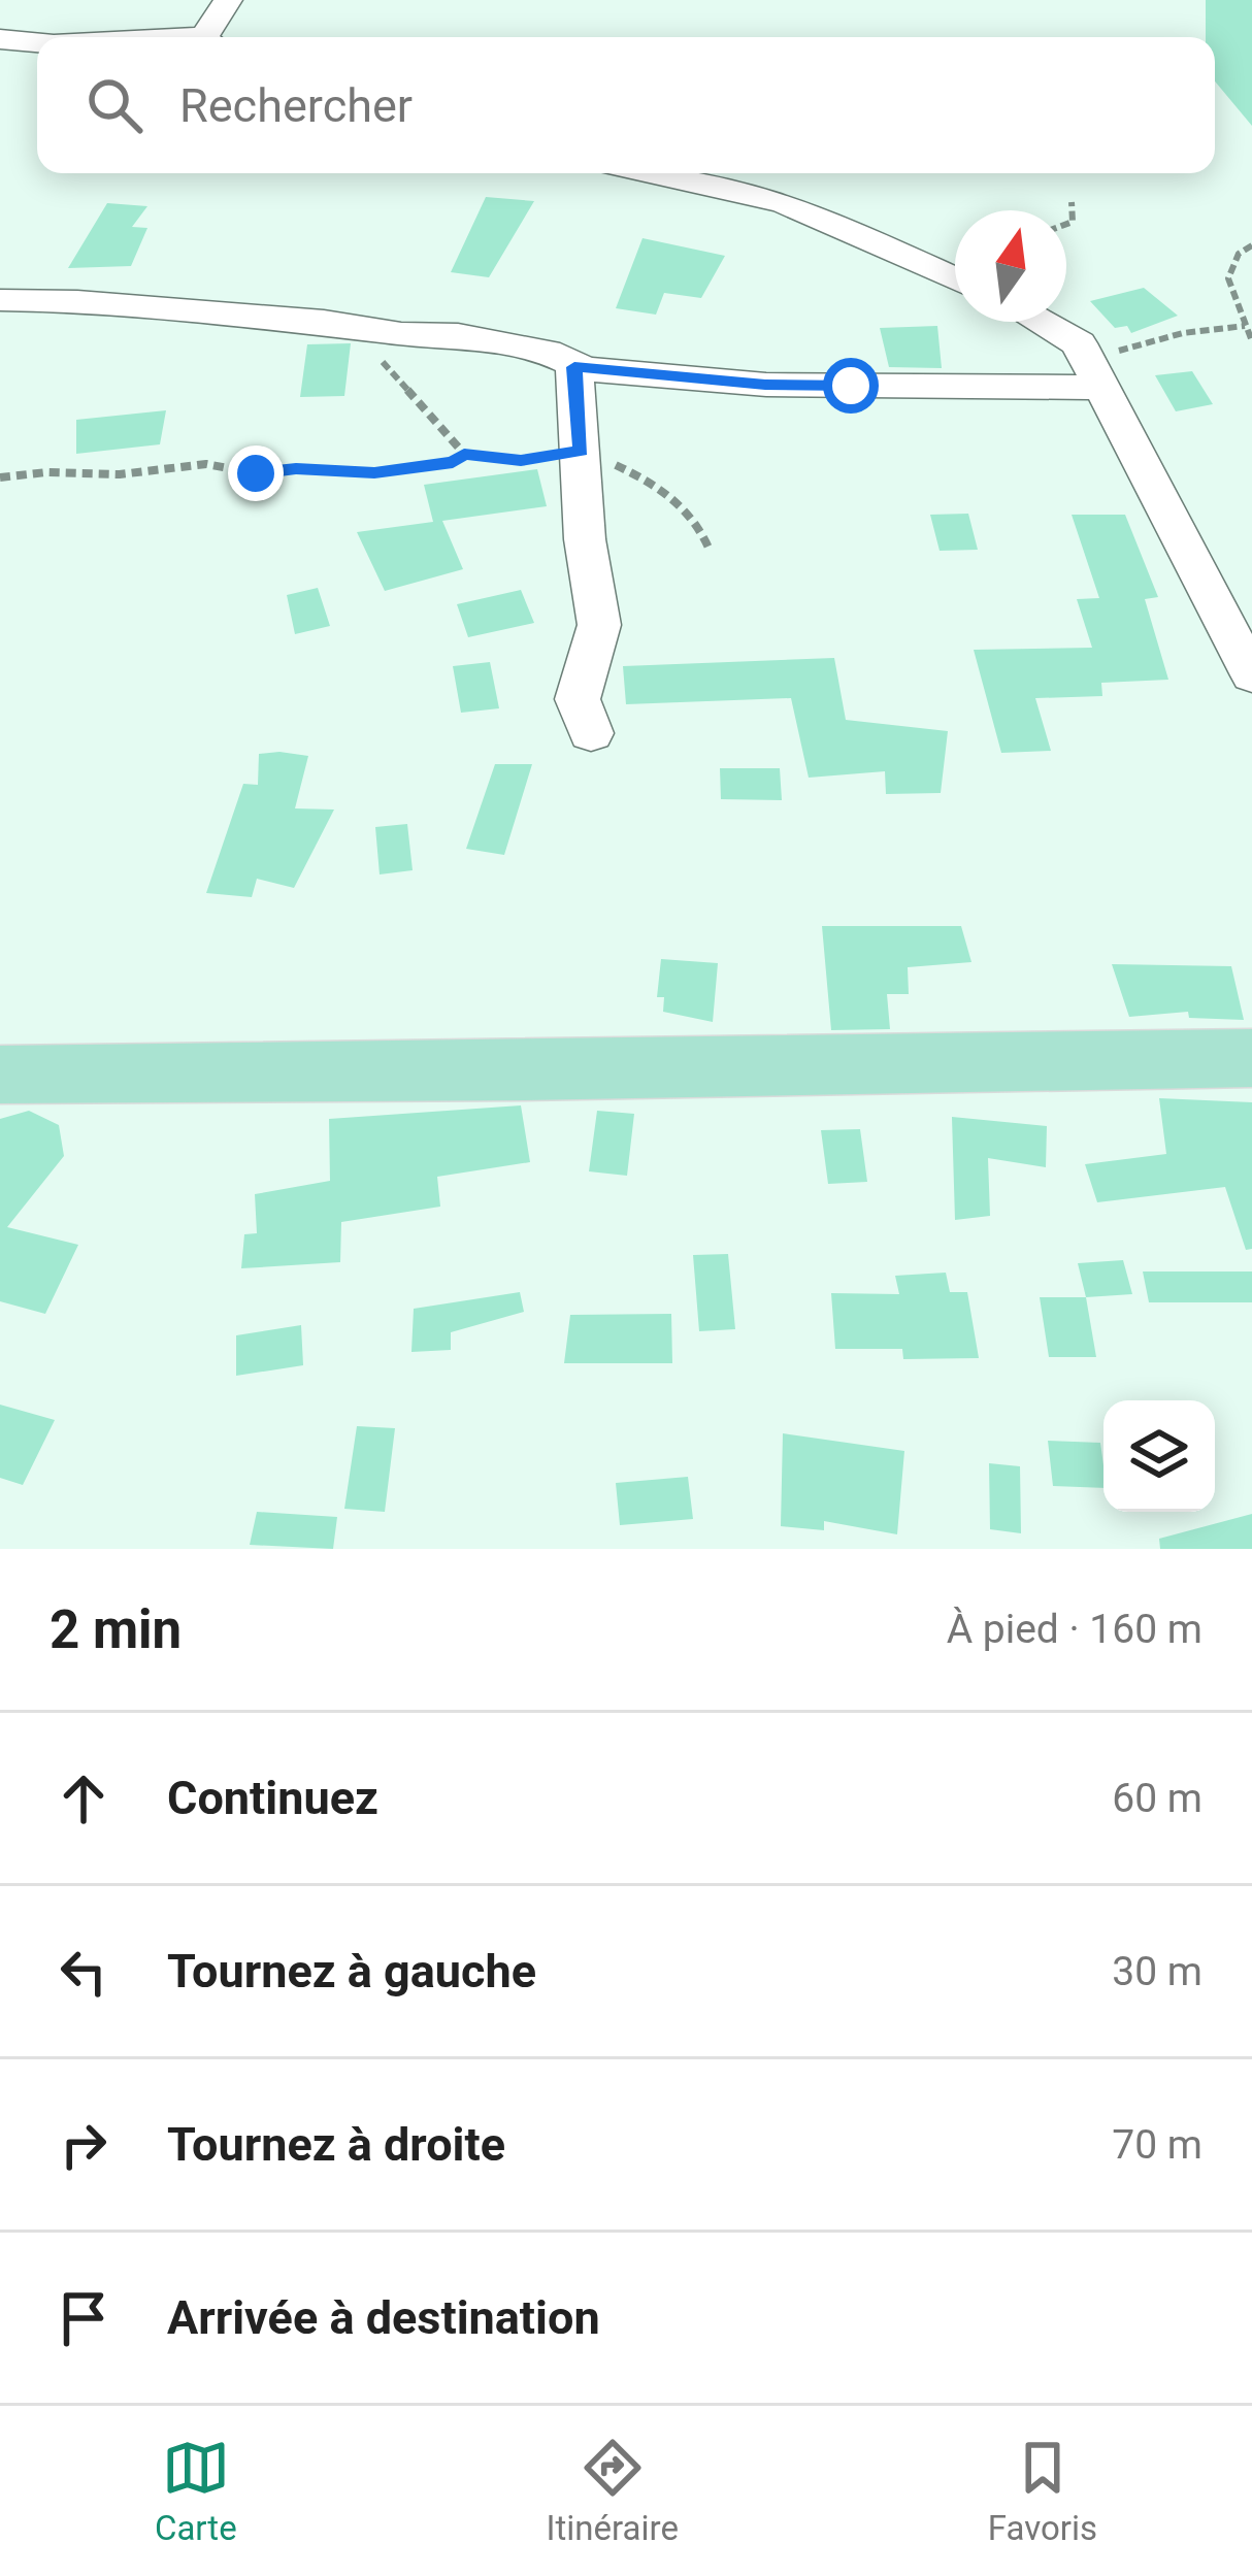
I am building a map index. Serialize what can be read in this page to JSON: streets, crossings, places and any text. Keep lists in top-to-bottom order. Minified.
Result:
{"north":"top","page":{"search":"Rechercher","heading":["2 min","À pied · 160 m"],"list":[["Continuez","60 m"],["Tournez à gauche","30 m"],["Tournez à droite","70 m"],"Arrivée à destination"],"nav":["Carte","Itinéraire","Favoris"]}}
